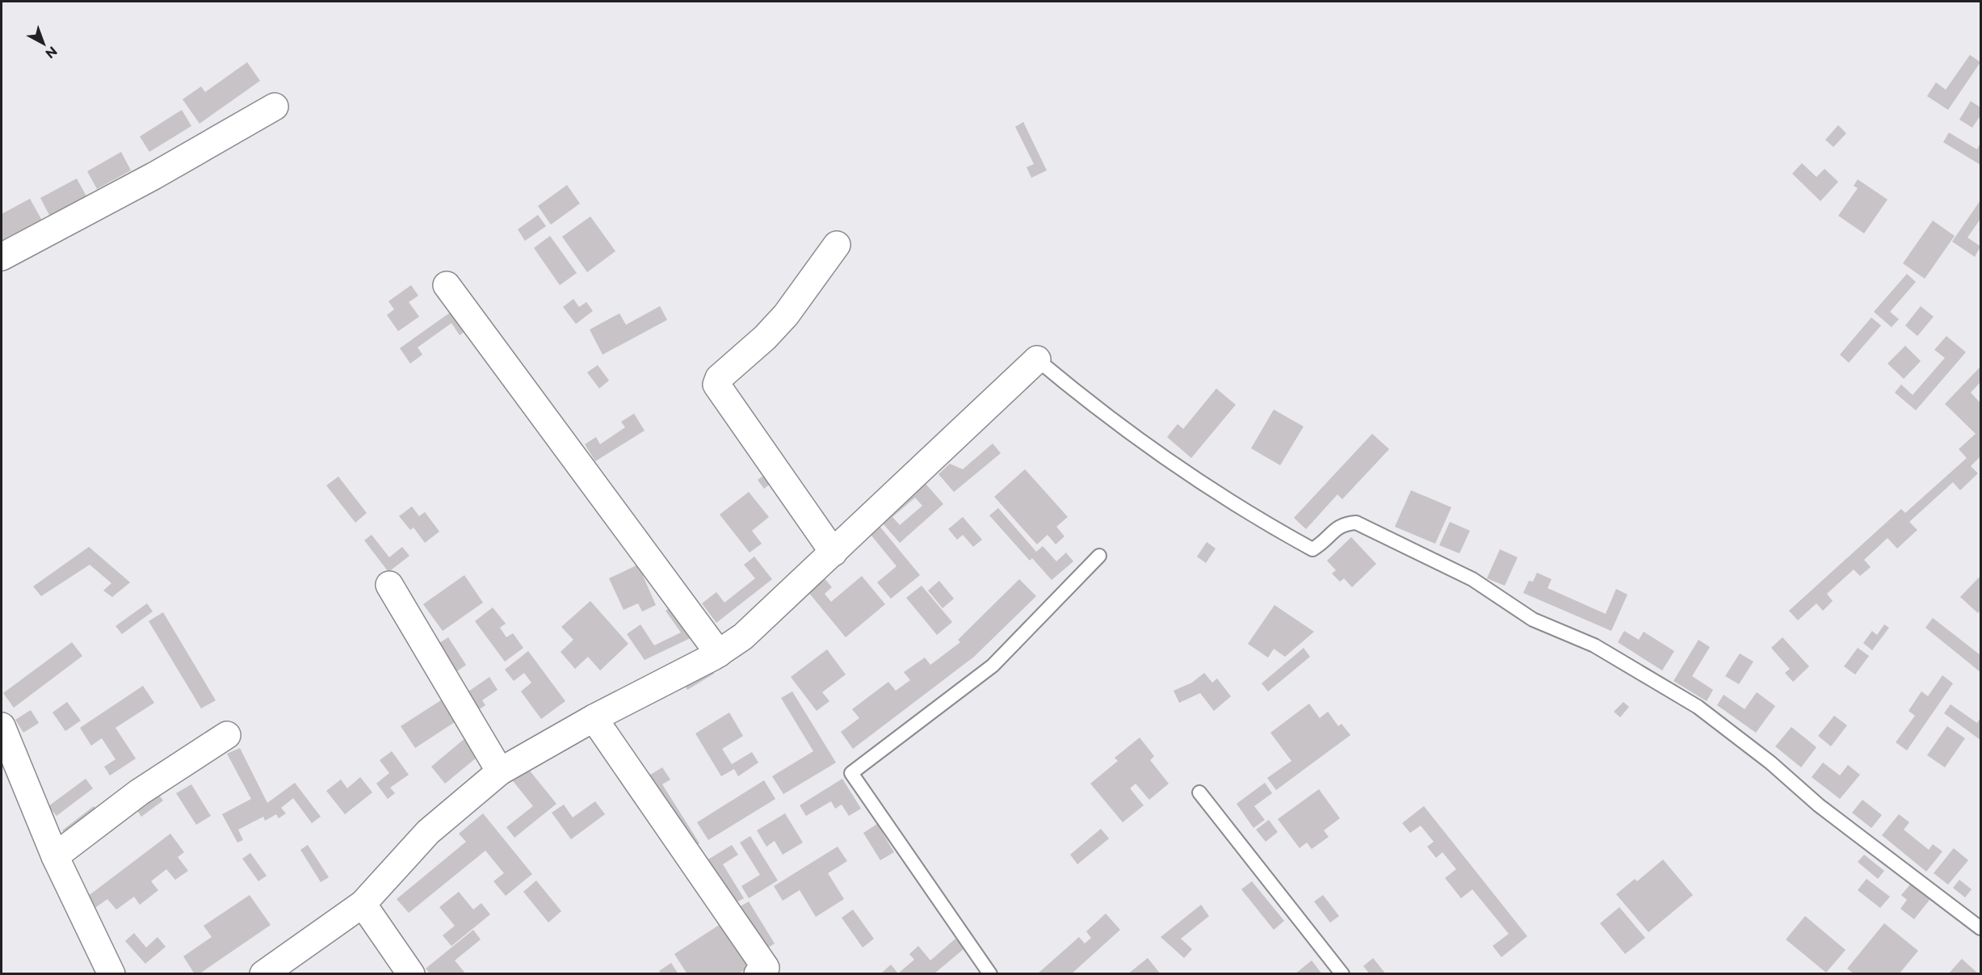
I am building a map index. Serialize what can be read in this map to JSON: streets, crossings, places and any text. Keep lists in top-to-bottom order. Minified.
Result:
{"north":"bottom right"}
